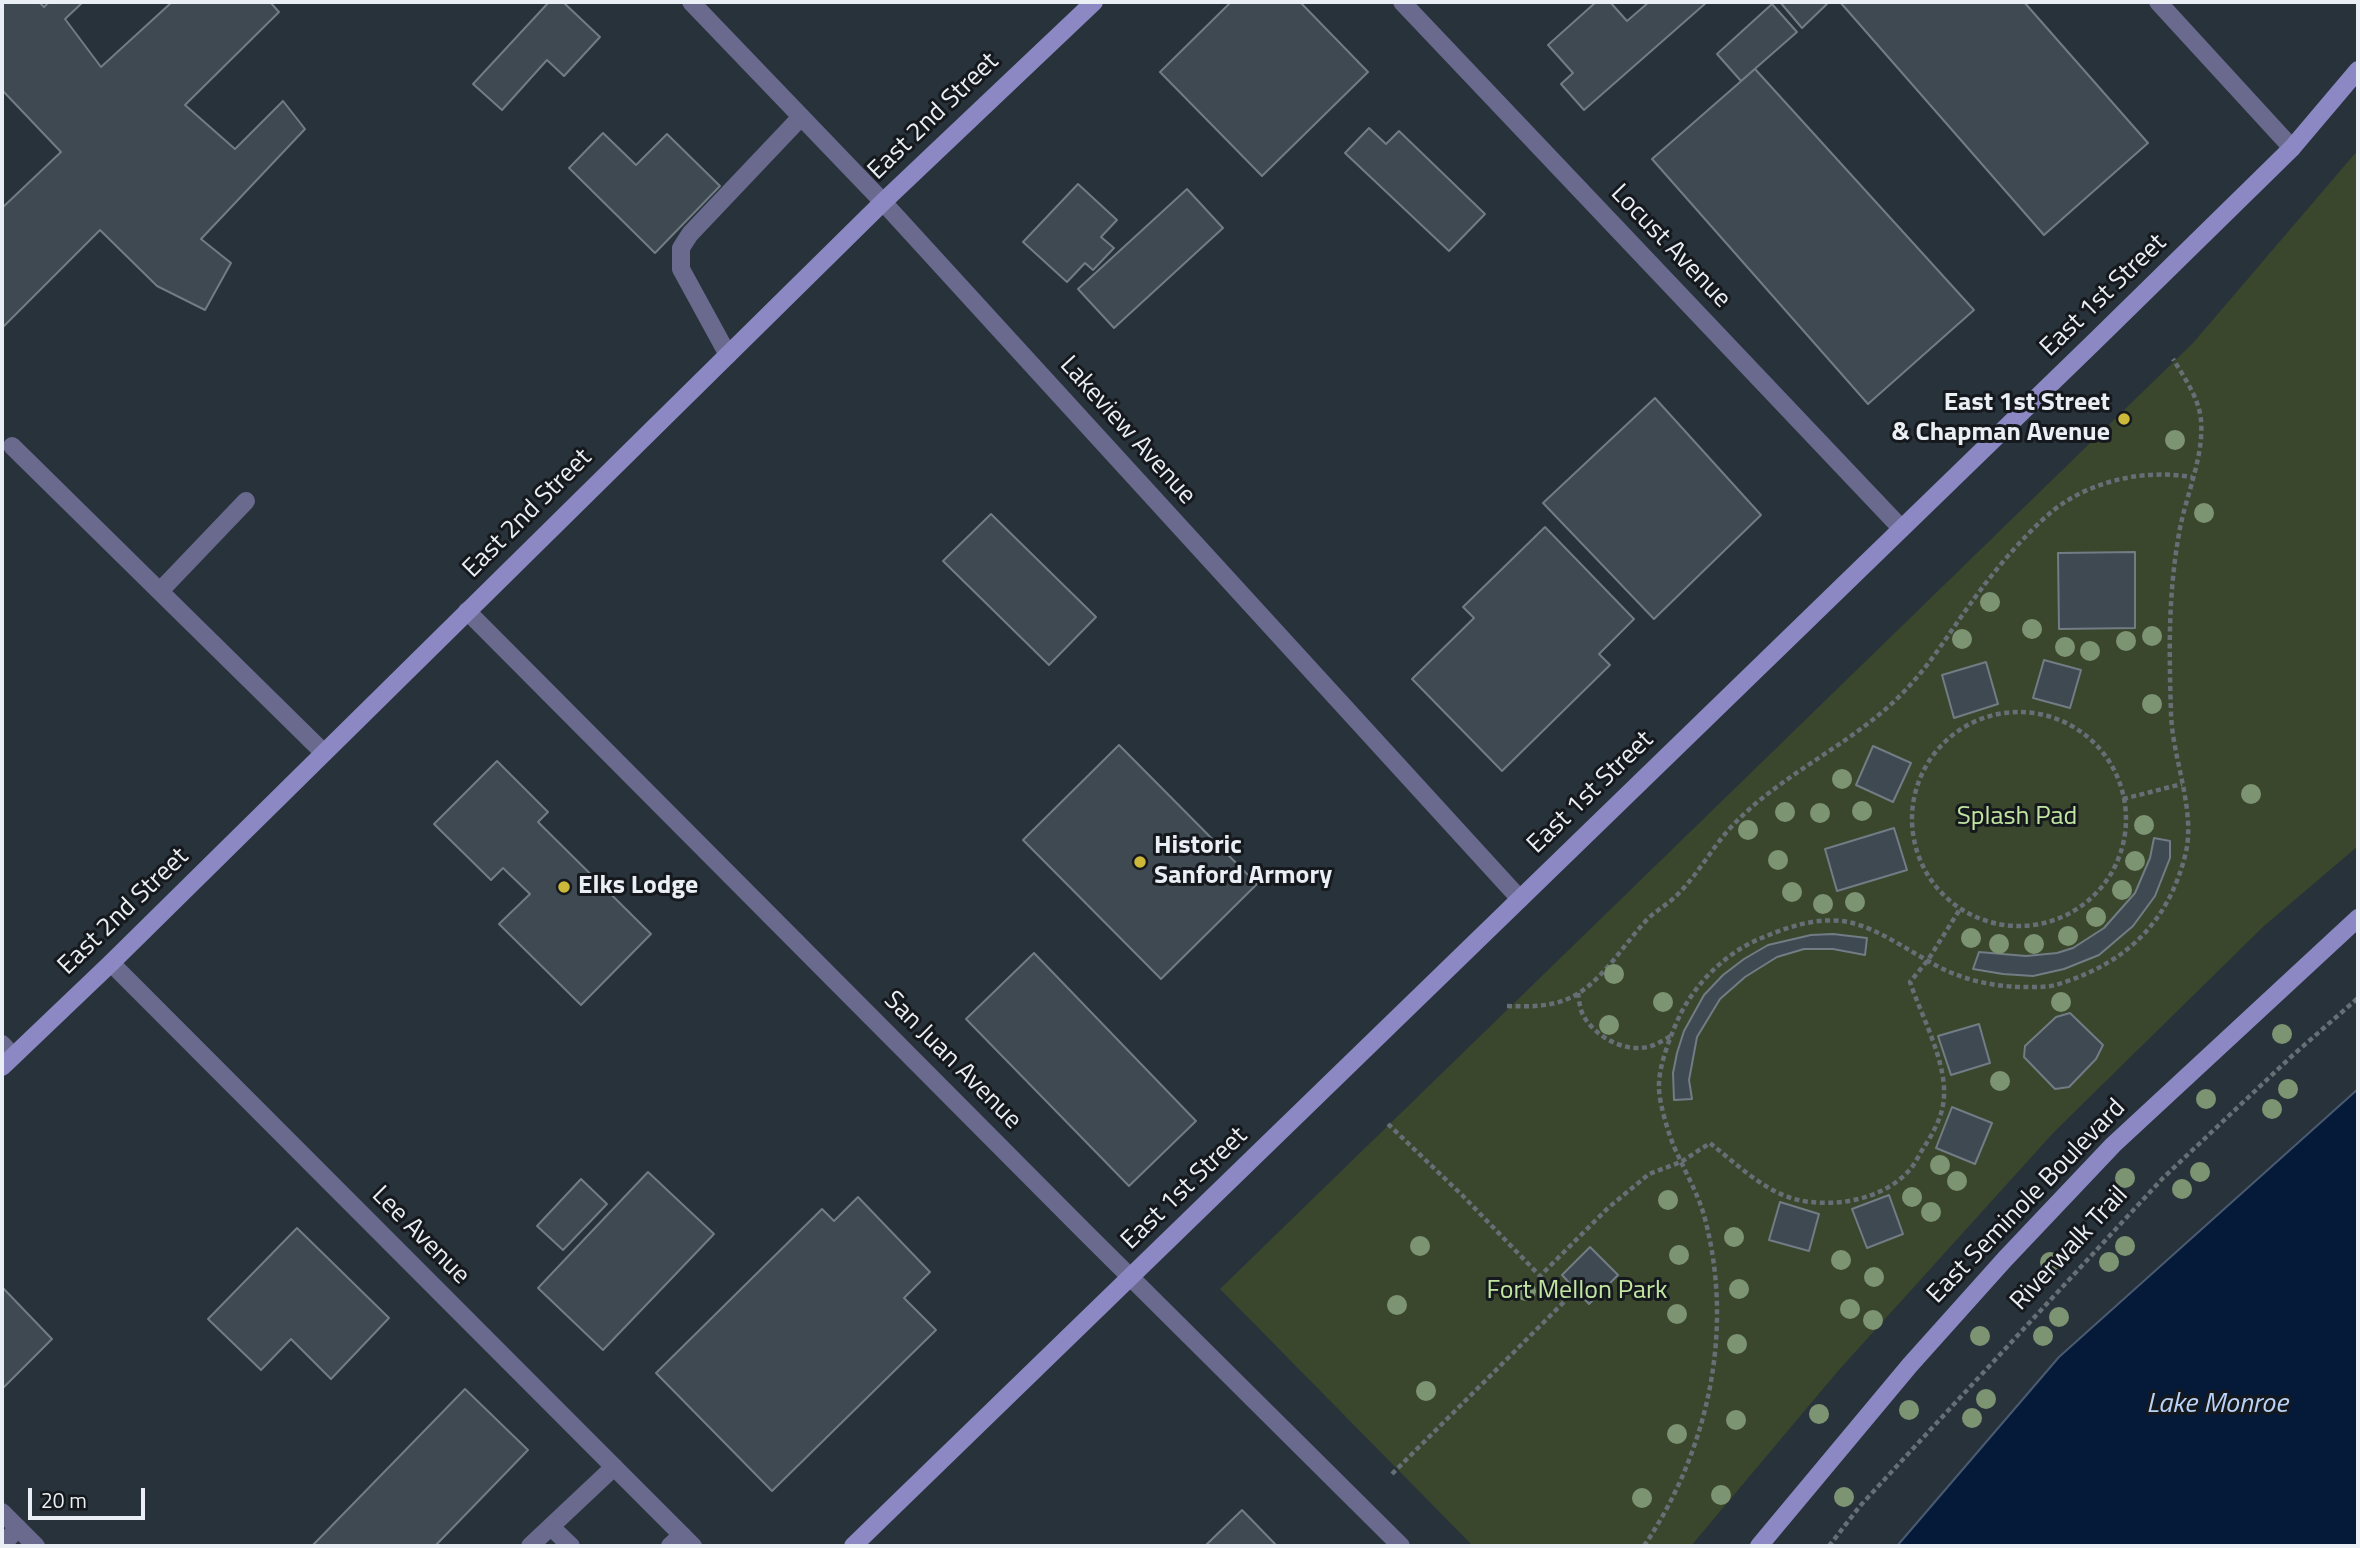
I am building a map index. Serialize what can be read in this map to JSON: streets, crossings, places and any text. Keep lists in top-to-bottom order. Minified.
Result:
{"streets":{"street":["East 2nd Street","Locust Avenue","East 1st Street","Lakeview Avenue","San Juan Avenue","East Seminole Boulevard","Lee Avenue"],"path":["Riverwalk Trail"]},"crossings":[["East 2nd Street","Lakeview Avenue"],["East 2nd Street","San Juan Avenue"],["East 2nd Street","Lee Avenue"],["Locust Avenue","East 1st Street"],["East 1st Street","Lakeview Avenue"],["East 1st Street","San Juan Avenue"]],"water":["Lake Monroe"],"parks":["Splash Pad","Fort Mellon Park"],"places":["East 1st Street & Chapman Avenue","Historic Sanford Armory","Elks Lodge"],"scale_bar":"20 m"}
